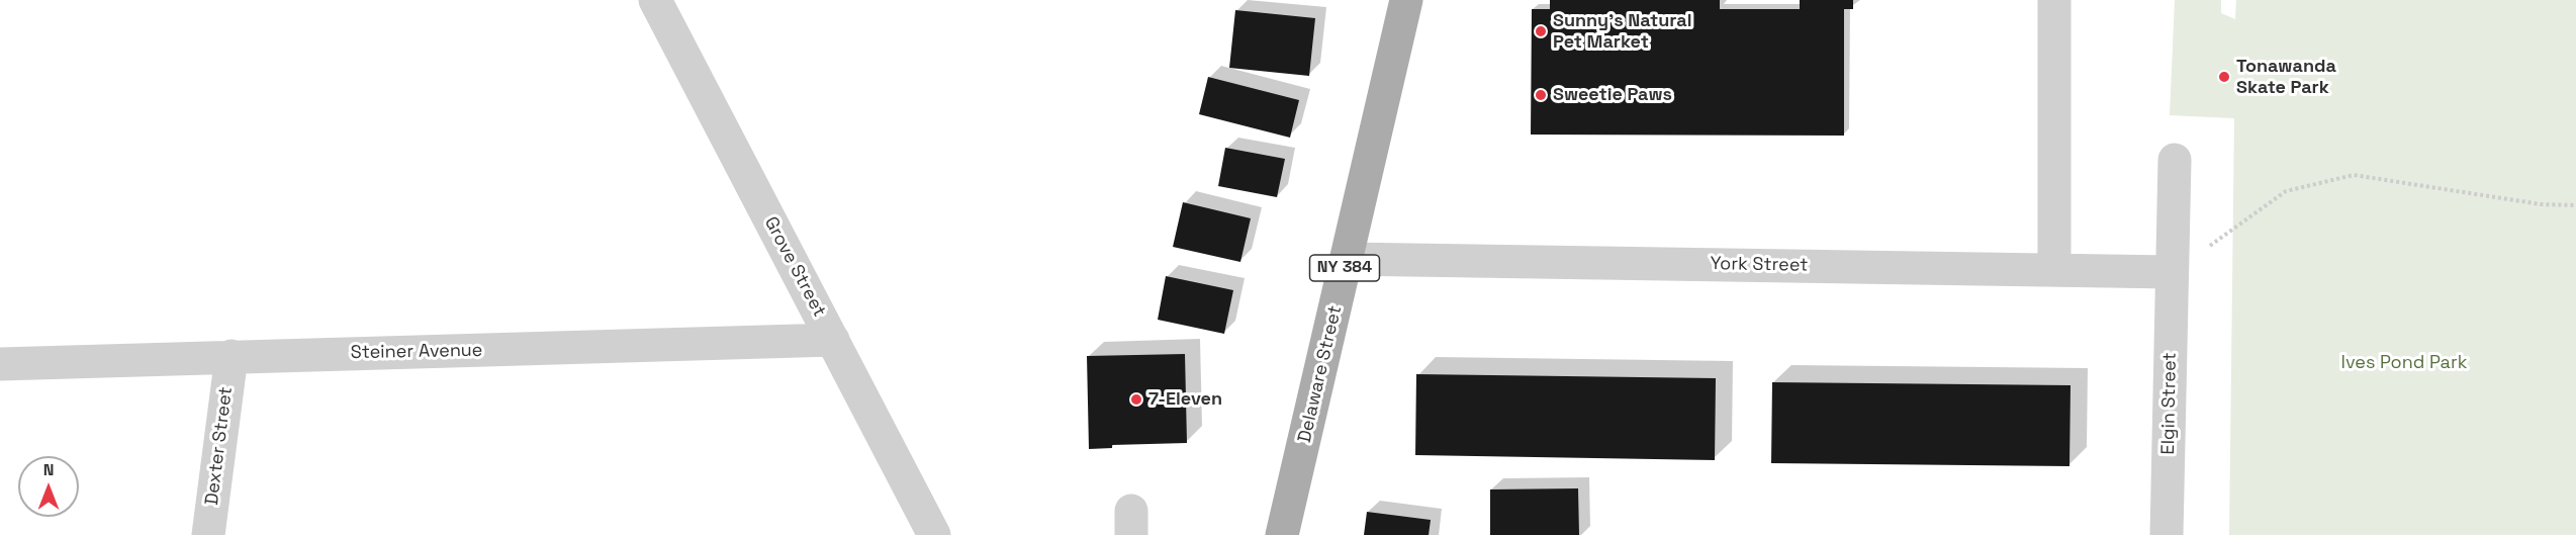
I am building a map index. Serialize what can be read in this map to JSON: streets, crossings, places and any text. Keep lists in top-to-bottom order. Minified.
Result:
{"streets":{"main road":["NY 384","Delaware Street"],"street":["York Street","Grove Street","Steiner Avenue","Elgin Street","Dexter Street"]},"crossings":[["York Street","Delaware Street"],["York Street","Elgin Street"],["Grove Street","Steiner Avenue"],["Steiner Avenue","Dexter Street"]],"parks":["Ives Pond Park"],"places":["Sunny's Natural Pet Market","Tonawanda Skate Park","Sweetie Paws","7-Eleven"],"north":"top"}
